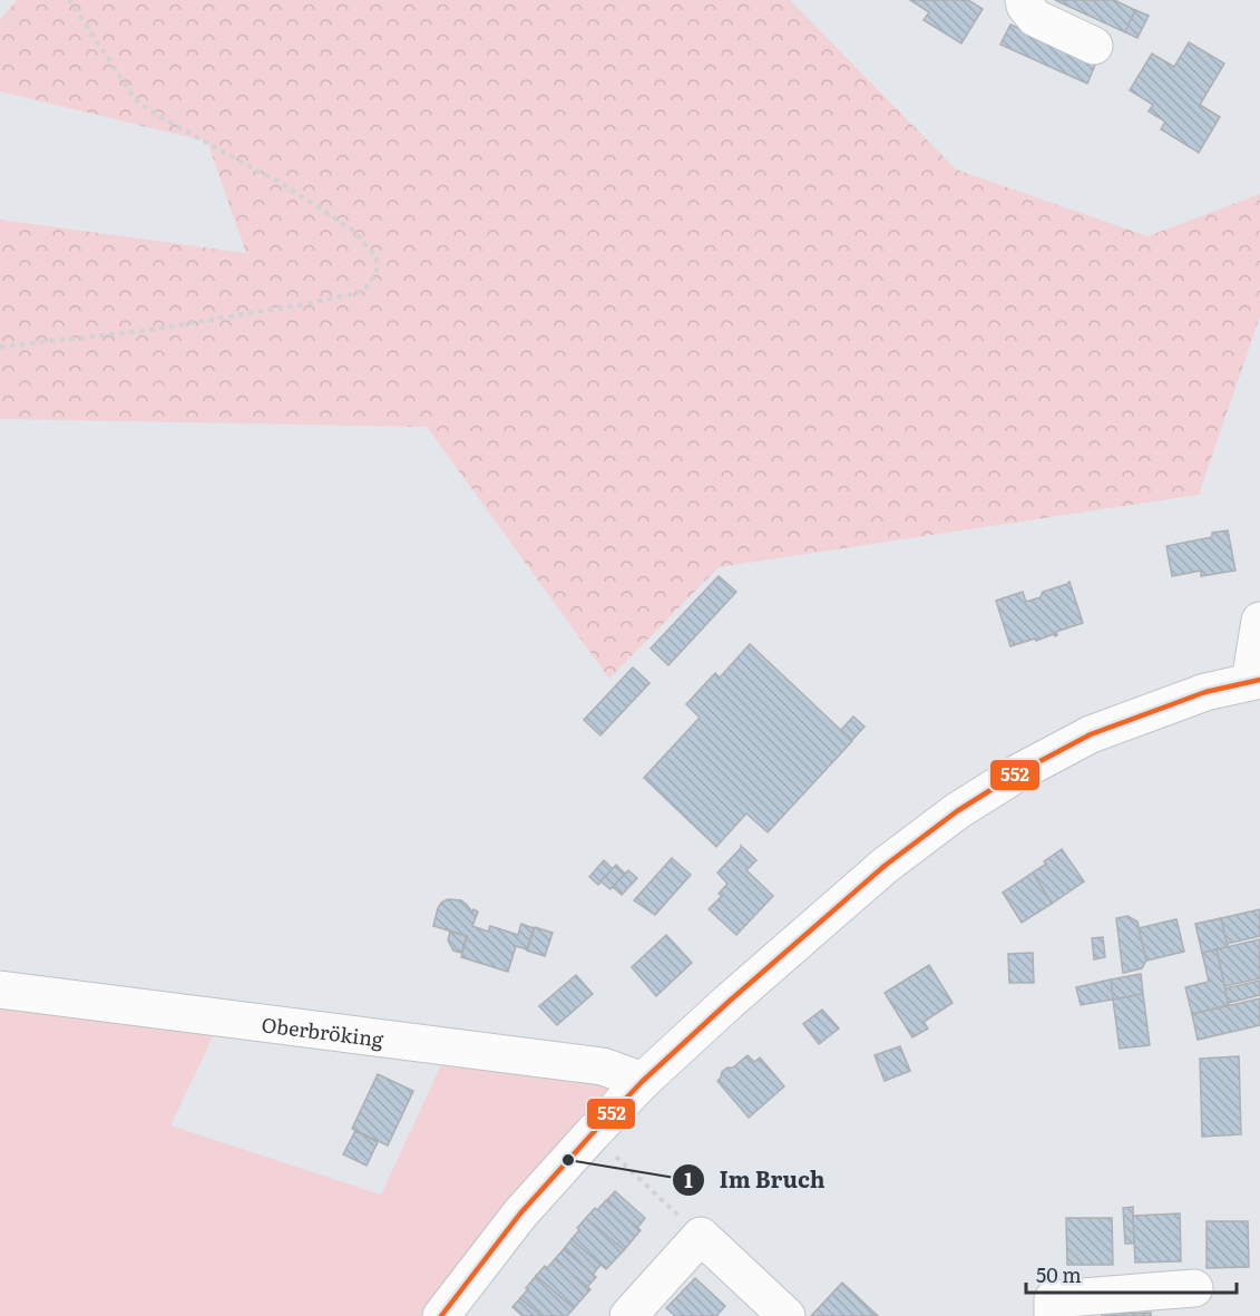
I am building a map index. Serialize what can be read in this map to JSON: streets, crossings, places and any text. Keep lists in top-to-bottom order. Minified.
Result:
{"streets":{"main road":["Oberbröking"]},"places":["Im Bruch"],"lines":["transit line 552"],"scale_bar":"50 m"}
